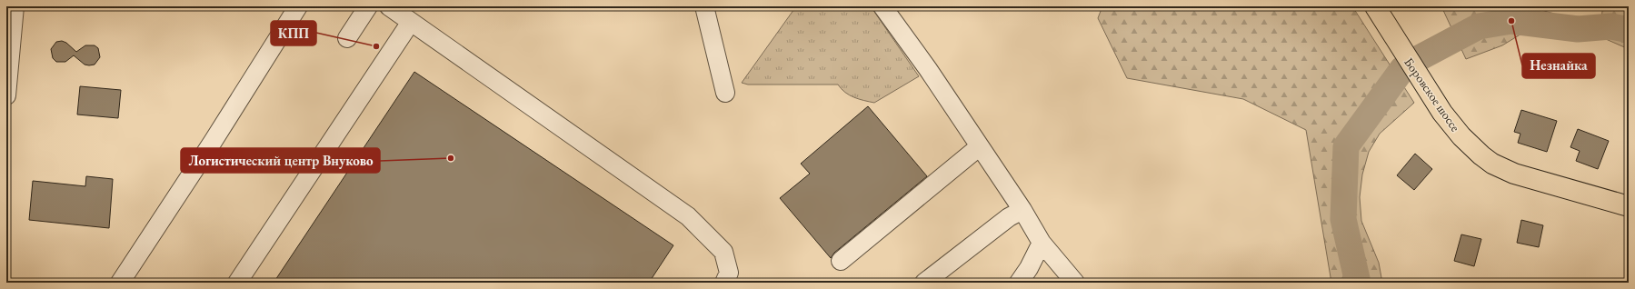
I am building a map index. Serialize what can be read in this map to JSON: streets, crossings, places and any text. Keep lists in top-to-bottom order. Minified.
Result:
{"streets":{"main road":["Боровское шоссе"]},"places":["Незнайка","КПП","Логистический центр Внуково"]}
